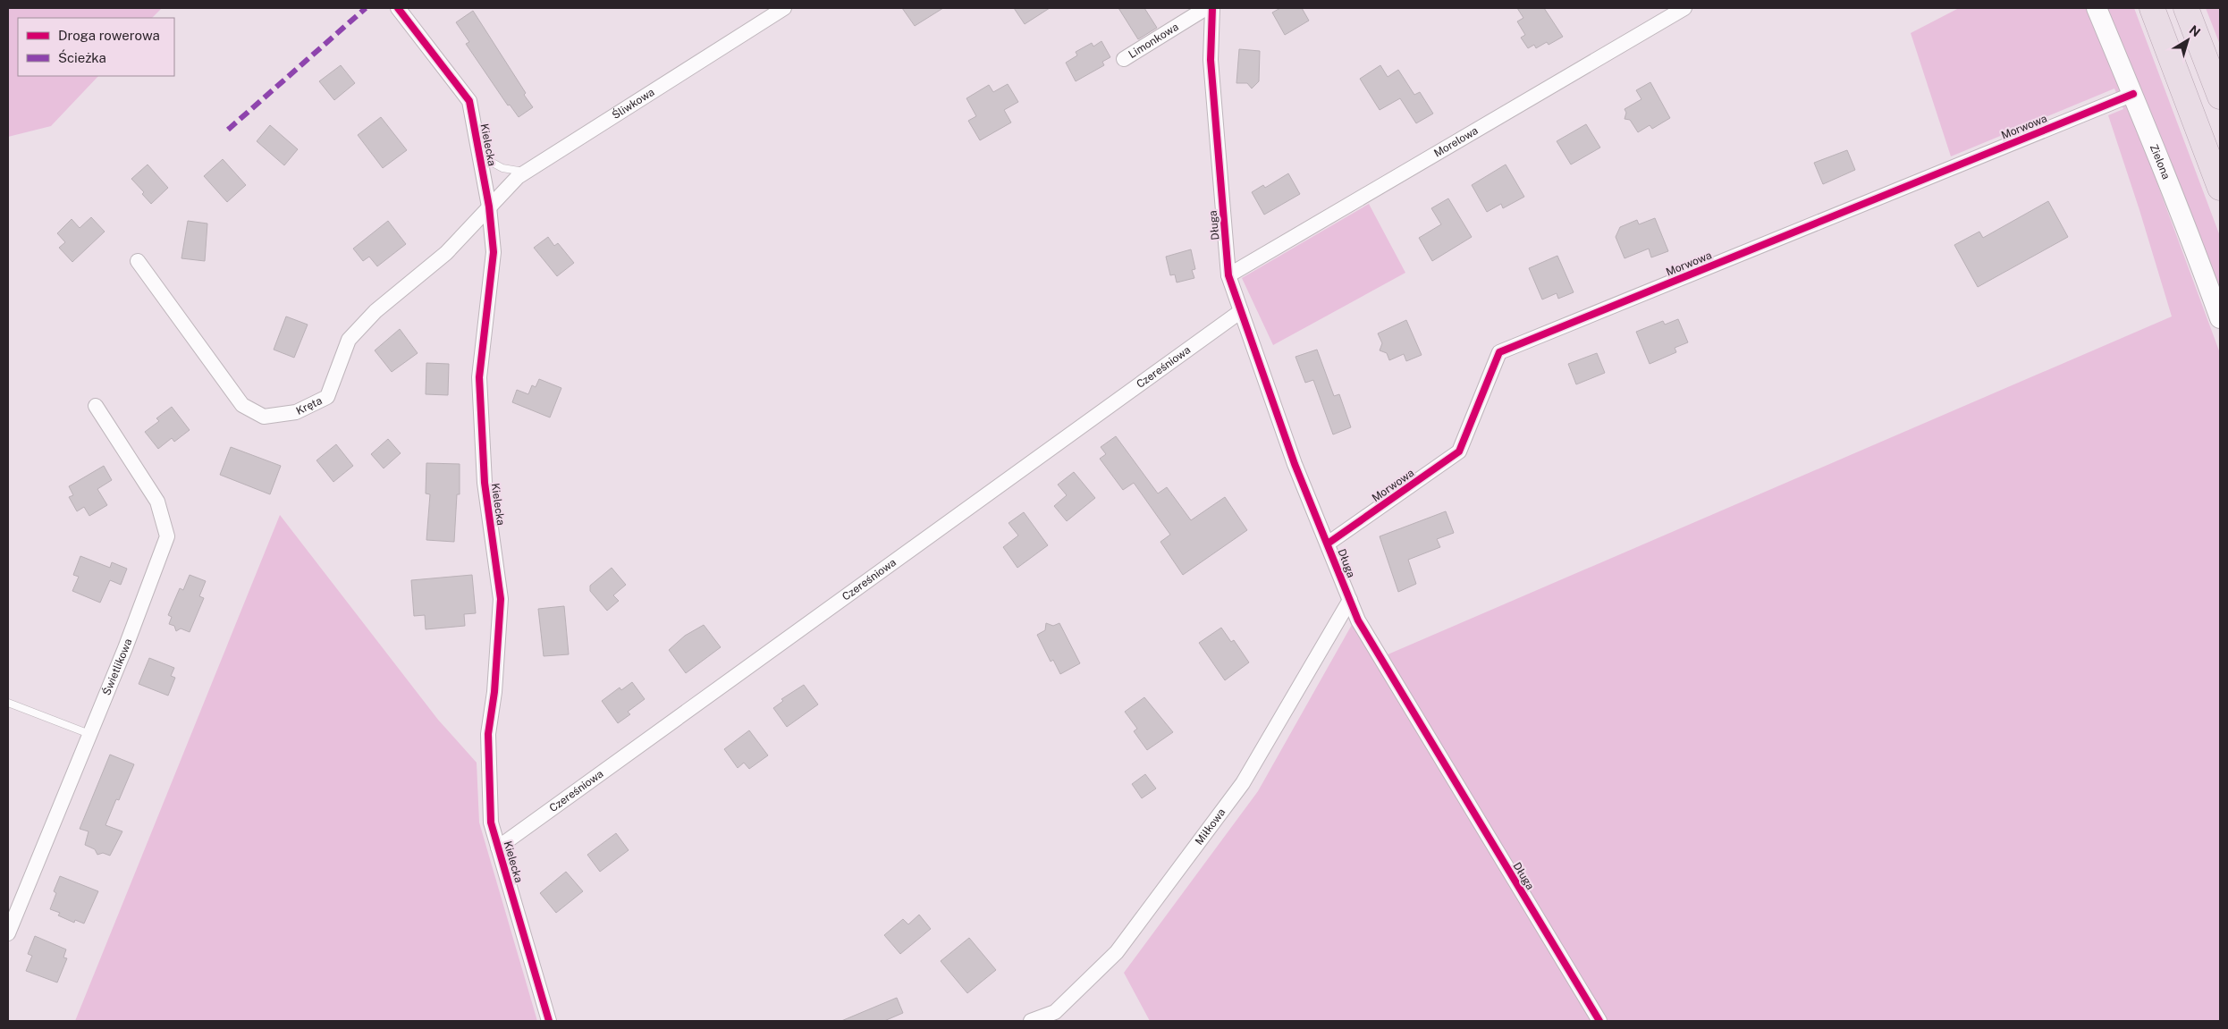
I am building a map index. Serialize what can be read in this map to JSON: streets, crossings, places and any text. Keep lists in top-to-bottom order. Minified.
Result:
{"streets":{"street":["Limonkowa","Śliwkowa","Morwowa","Morelowa","Kielecka","Zielona","Długa","Czereśniowa","Kręta","Świetlikowa","Miłkowa"]},"crossings":[["Śliwkowa","Kielecka"],["Śliwkowa","Kręta"],["Morwowa","Zielona"],["Morwowa","Długa"],["Morelowa","Długa"],["Kielecka","Czereśniowa"],["Kielecka","Kręta"],["Długa","Czereśniowa"],["Długa","Miłkowa"]],"legend":["Droga rowerowa","Ścieżka"],"north":"top right"}
